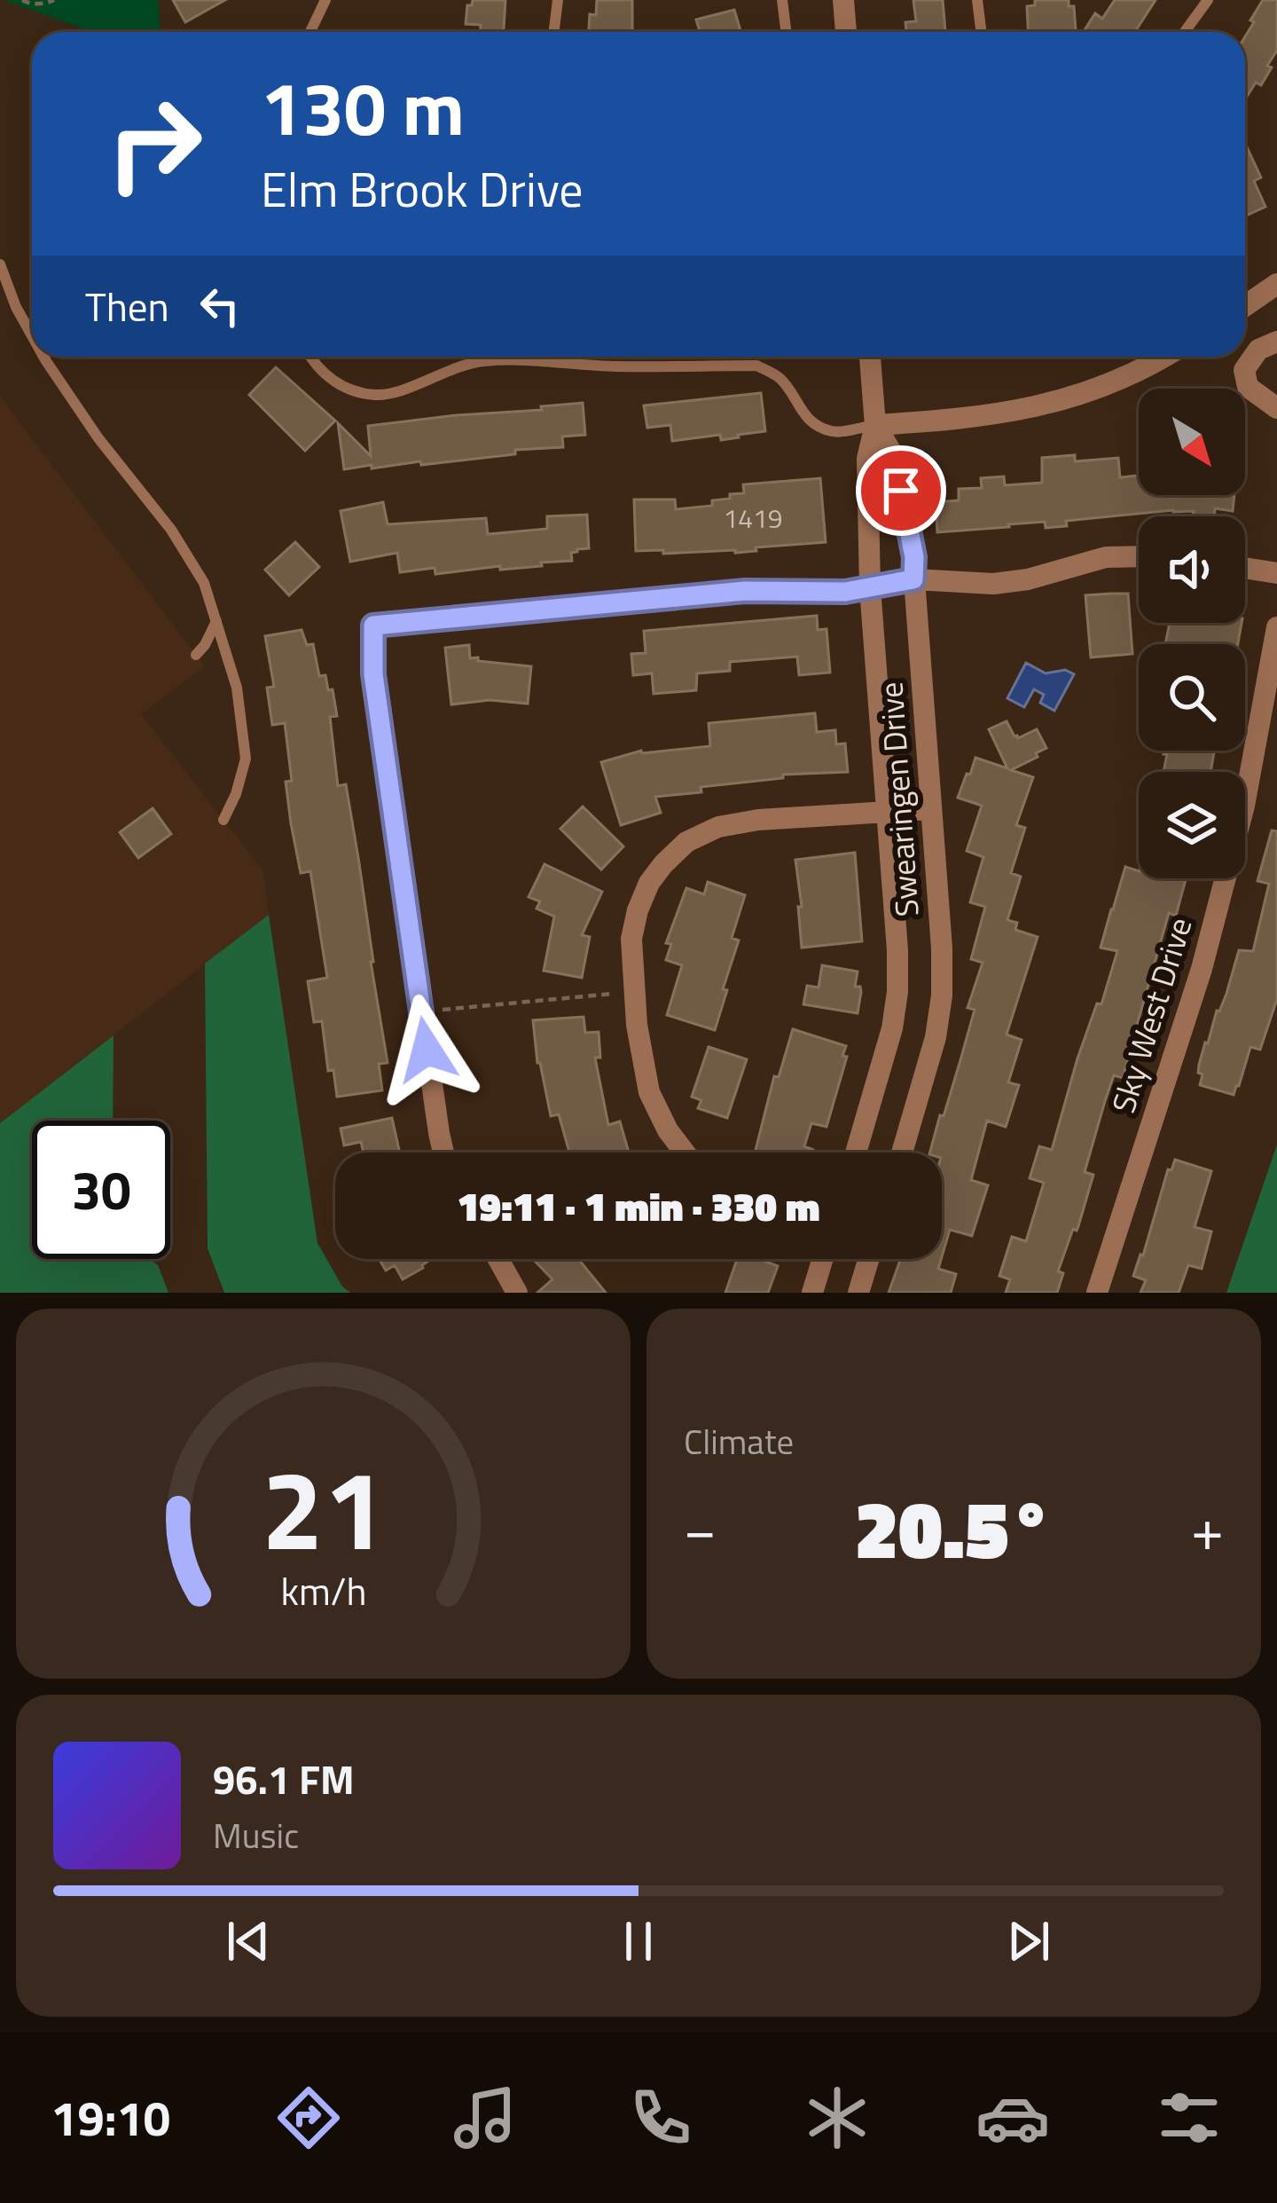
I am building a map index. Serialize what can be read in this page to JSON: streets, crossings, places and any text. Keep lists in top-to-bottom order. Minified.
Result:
{"streets":{"street":["Swearingen Drive","Sky West Drive"]},"house_numbers":["1419"],"north":"bottom right","page":{"turn":["130 m","Elm Brook Drive"],"then":"Then","limit":"30","trip":"19:11 · 1 min · 330 m","tile":"Climate","heat":["−","20.5°","+"],"song":["96.1 FM","Music"],"tabs":"19:10","gauge":["21","km/h"]}}
